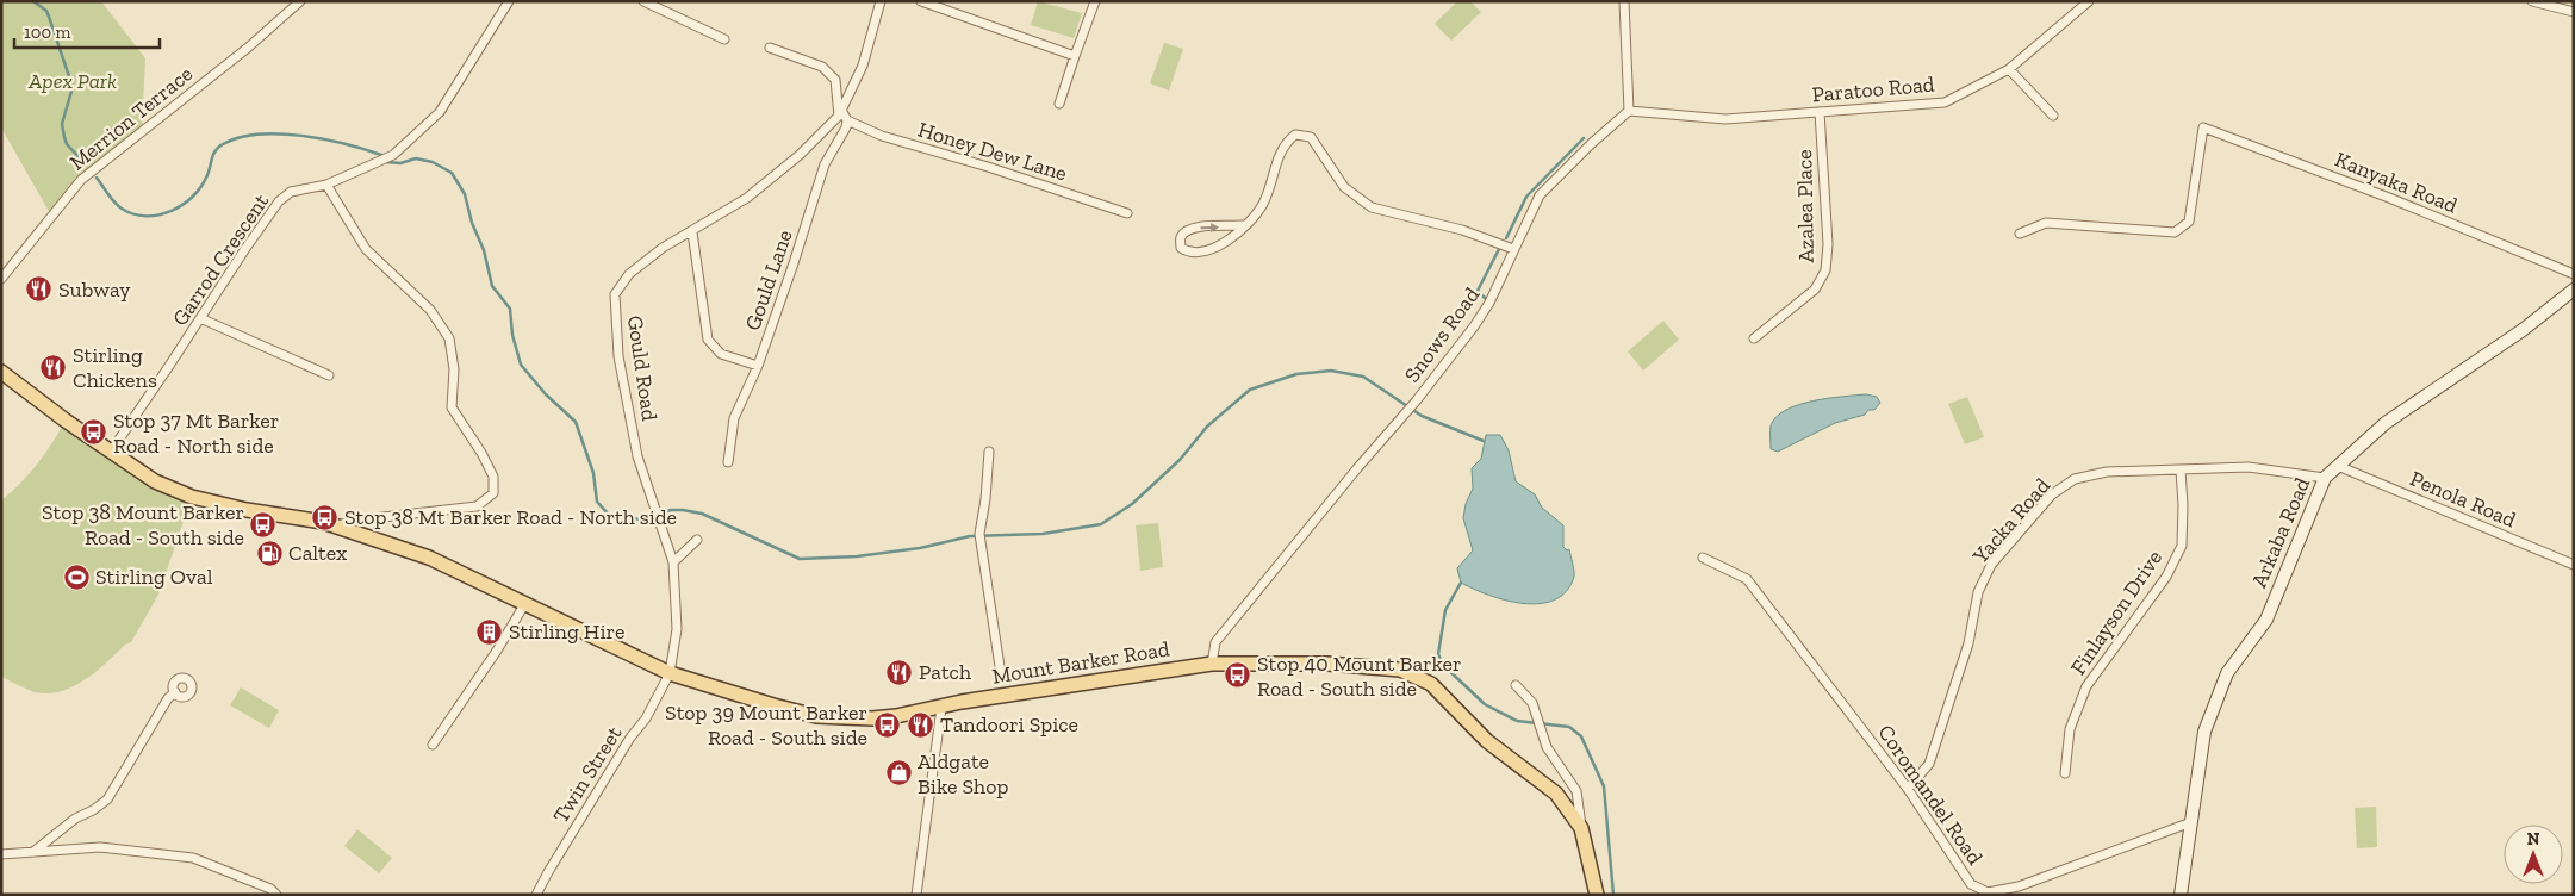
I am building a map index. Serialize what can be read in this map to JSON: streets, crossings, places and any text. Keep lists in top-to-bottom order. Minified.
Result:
{"streets":{"main road":["Mount Barker Road"],"street":["Paratoo Road","Merrion Terrace","Honey Dew Lane","Kanyaka Road","Azalea Place","Garrod Crescent","Gould Lane","Snows Road","Gould Road","Penola Road","Yacka Road","Arkaba Road","Finlayson Drive","Twin Street","Coromandel Road"]},"crossings":[["Paratoo Road","Azalea Place"],["Paratoo Road","Snows Road"],["Honey Dew Lane","Gould Lane"],["Honey Dew Lane","Gould Road"],["Garrod Crescent","Mount Barker Road"],["Gould Lane","Gould Road"],["Snows Road","Mount Barker Road"],["Gould Road","Mount Barker Road"],["Gould Road","Twin Street"],["Penola Road","Arkaba Road"],["Yacka Road","Arkaba Road"],["Yacka Road","Finlayson Drive"],["Yacka Road","Coromandel Road"],["Arkaba Road","Coromandel Road"],["Mount Barker Road","Twin Street"]],"parks":["Apex Park"],"places":{"restaurant":["Subway","Stirling Chickens","Patch","Tandoori Spice"],"bus stop":["Stop 37 Mt Barker Road - North side","Stop 38 Mt Barker Road - North side","Stop 38 Mount Barker Road - South side","Stop 40 Mount Barker Road - South side","Stop 39 Mount Barker Road - South side"],"fuel station":["Caltex"],"sports":["Stirling Oval"],"building":["Stirling Hire"],"shop":["Aldgate Bike Shop"]},"scale_bar":"100 m","north":"top"}
